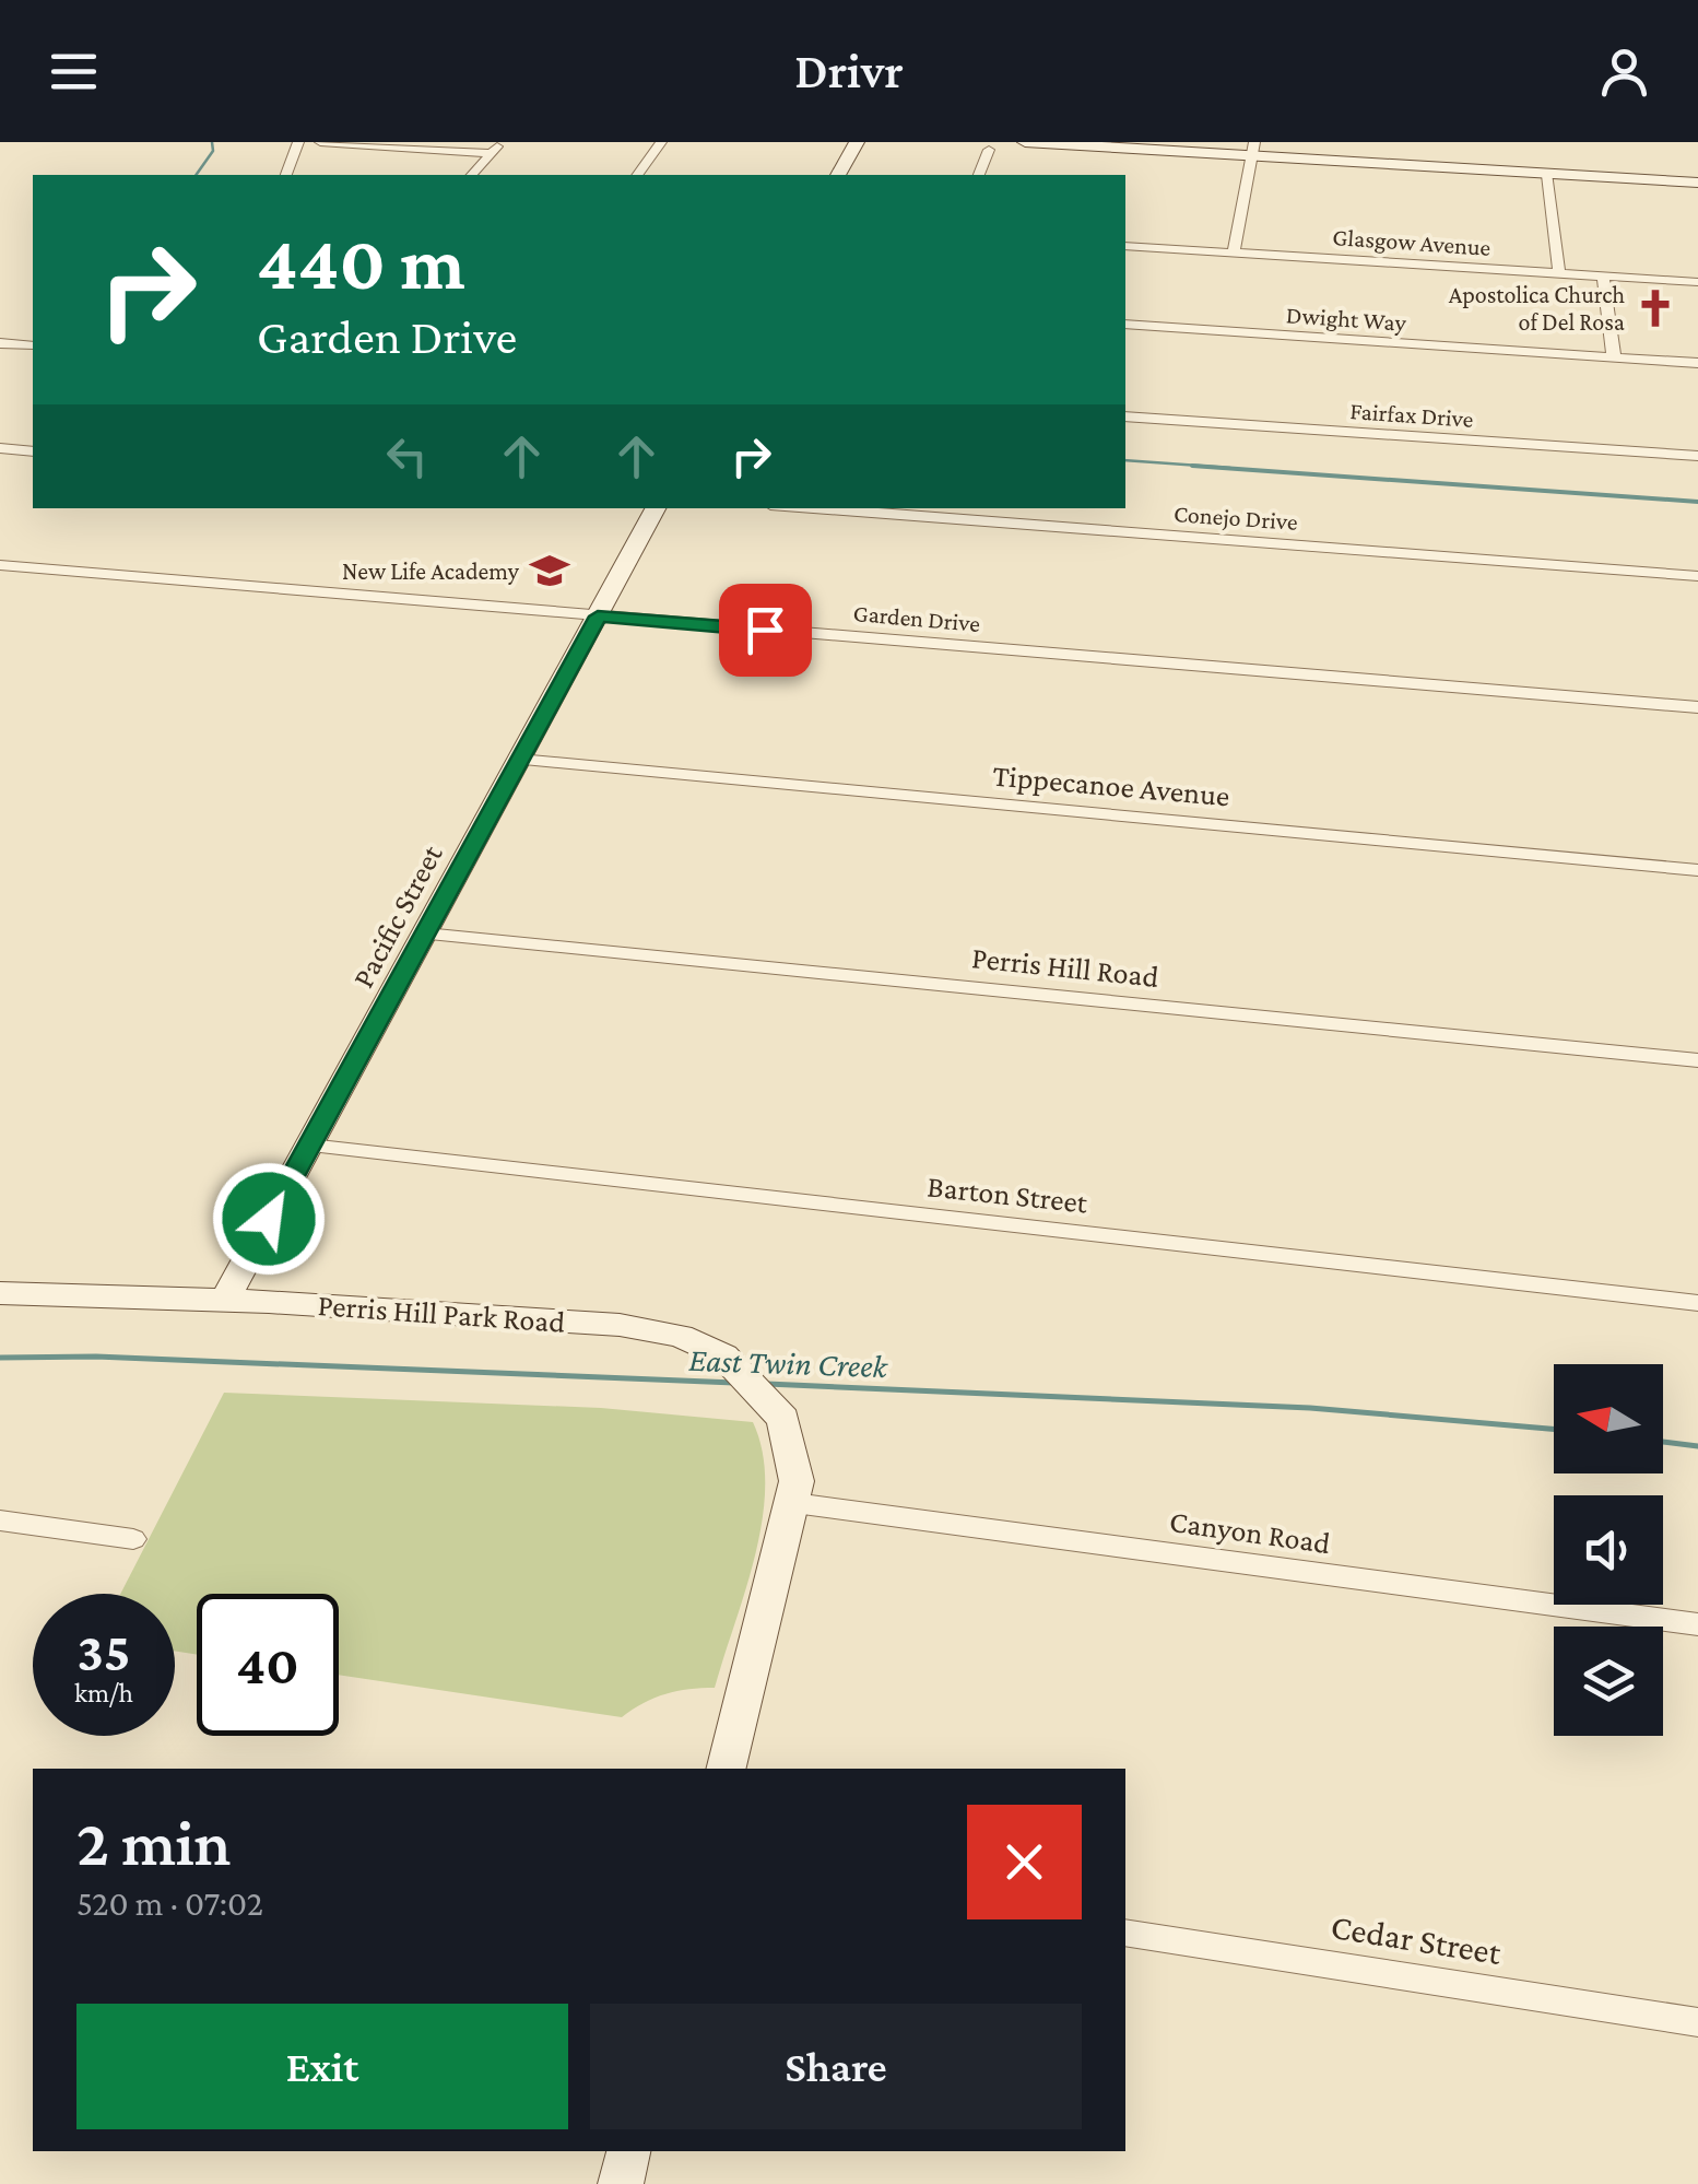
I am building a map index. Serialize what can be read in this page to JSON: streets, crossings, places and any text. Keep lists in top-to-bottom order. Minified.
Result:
{"streets":{"street":["Glasgow Avenue","Dwight Way","Fairfax Drive","Conejo Drive","Garden Drive","Tippecanoe Avenue","Pacific Street","Perris Hill Road","Barton Street","Perris Hill Park Road","Canyon Road","Cedar Street"]},"crossings":[["Garden Drive","Pacific Street"],["Tippecanoe Avenue","Pacific Street"],["Pacific Street","Perris Hill Road"],["Pacific Street","Barton Street"],["Pacific Street","Perris Hill Park Road"],["Perris Hill Park Road","Canyon Road"]],"water":["East Twin Creek"],"places":{"church":["Apostolica Church of Del Rosa"],"school or university":["New Life Academy"]},"north":"left","page":{"header":"Drivr","turn":["440 m","Garden Drive"],"speed":"35 km/h","limit":"40","heading":["2 min","520 m · 07:02"],"buttons":["Exit","Share"]}}
